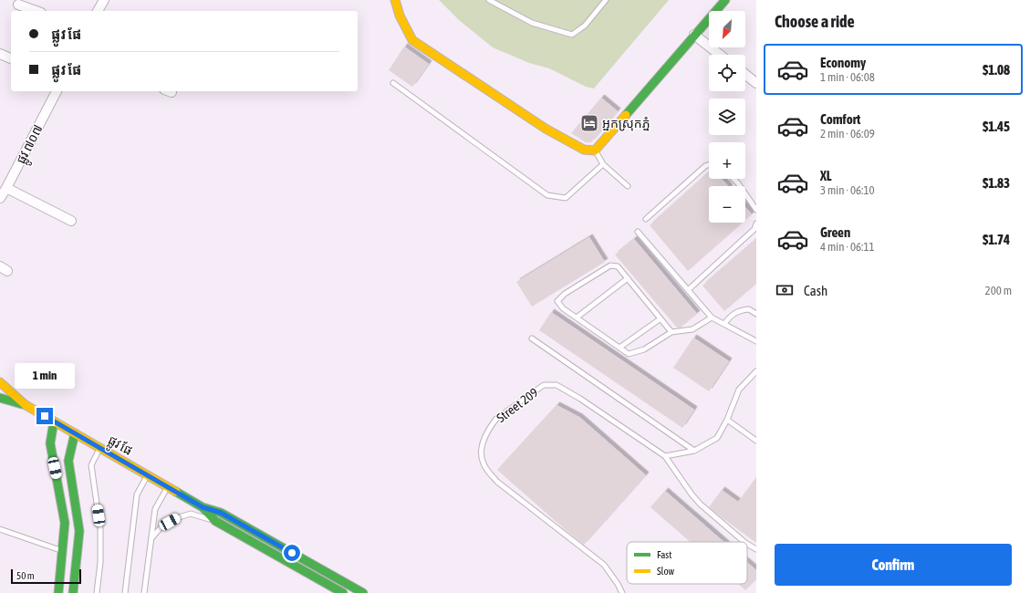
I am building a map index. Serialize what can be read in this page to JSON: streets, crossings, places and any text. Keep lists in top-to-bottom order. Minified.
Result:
{"streets":{"street":["ផ្លូវ ៧០៧","ផ្លូវ ផែ"],"lane":["Street 209"]},"places":{"hotel":["អ្នកស្រុកភ្នំ"]},"legend":["Fast","Slow"],"scale_bar":"50 m","north":"bottom left","page":{"heading":"Choose a ride","map_buttons":["+","−"],"banner":["ផ្លូវ ផែ","ផ្លូវ ផែ"],"list":[{"name":"Economy","note":"1 min · 06:08","value":"$1.08"},{"name":"Comfort","note":"2 min · 06:09","value":"$1.45"},{"name":"XL","note":"3 min · 06:10","value":"$1.83"},{"name":"Green","note":"4 min · 06:11","value":"$1.74"}],"pay":["Cash","200 m"],"bubble":"1 min","buttons":"Confirm","scale":"50 m"}}
